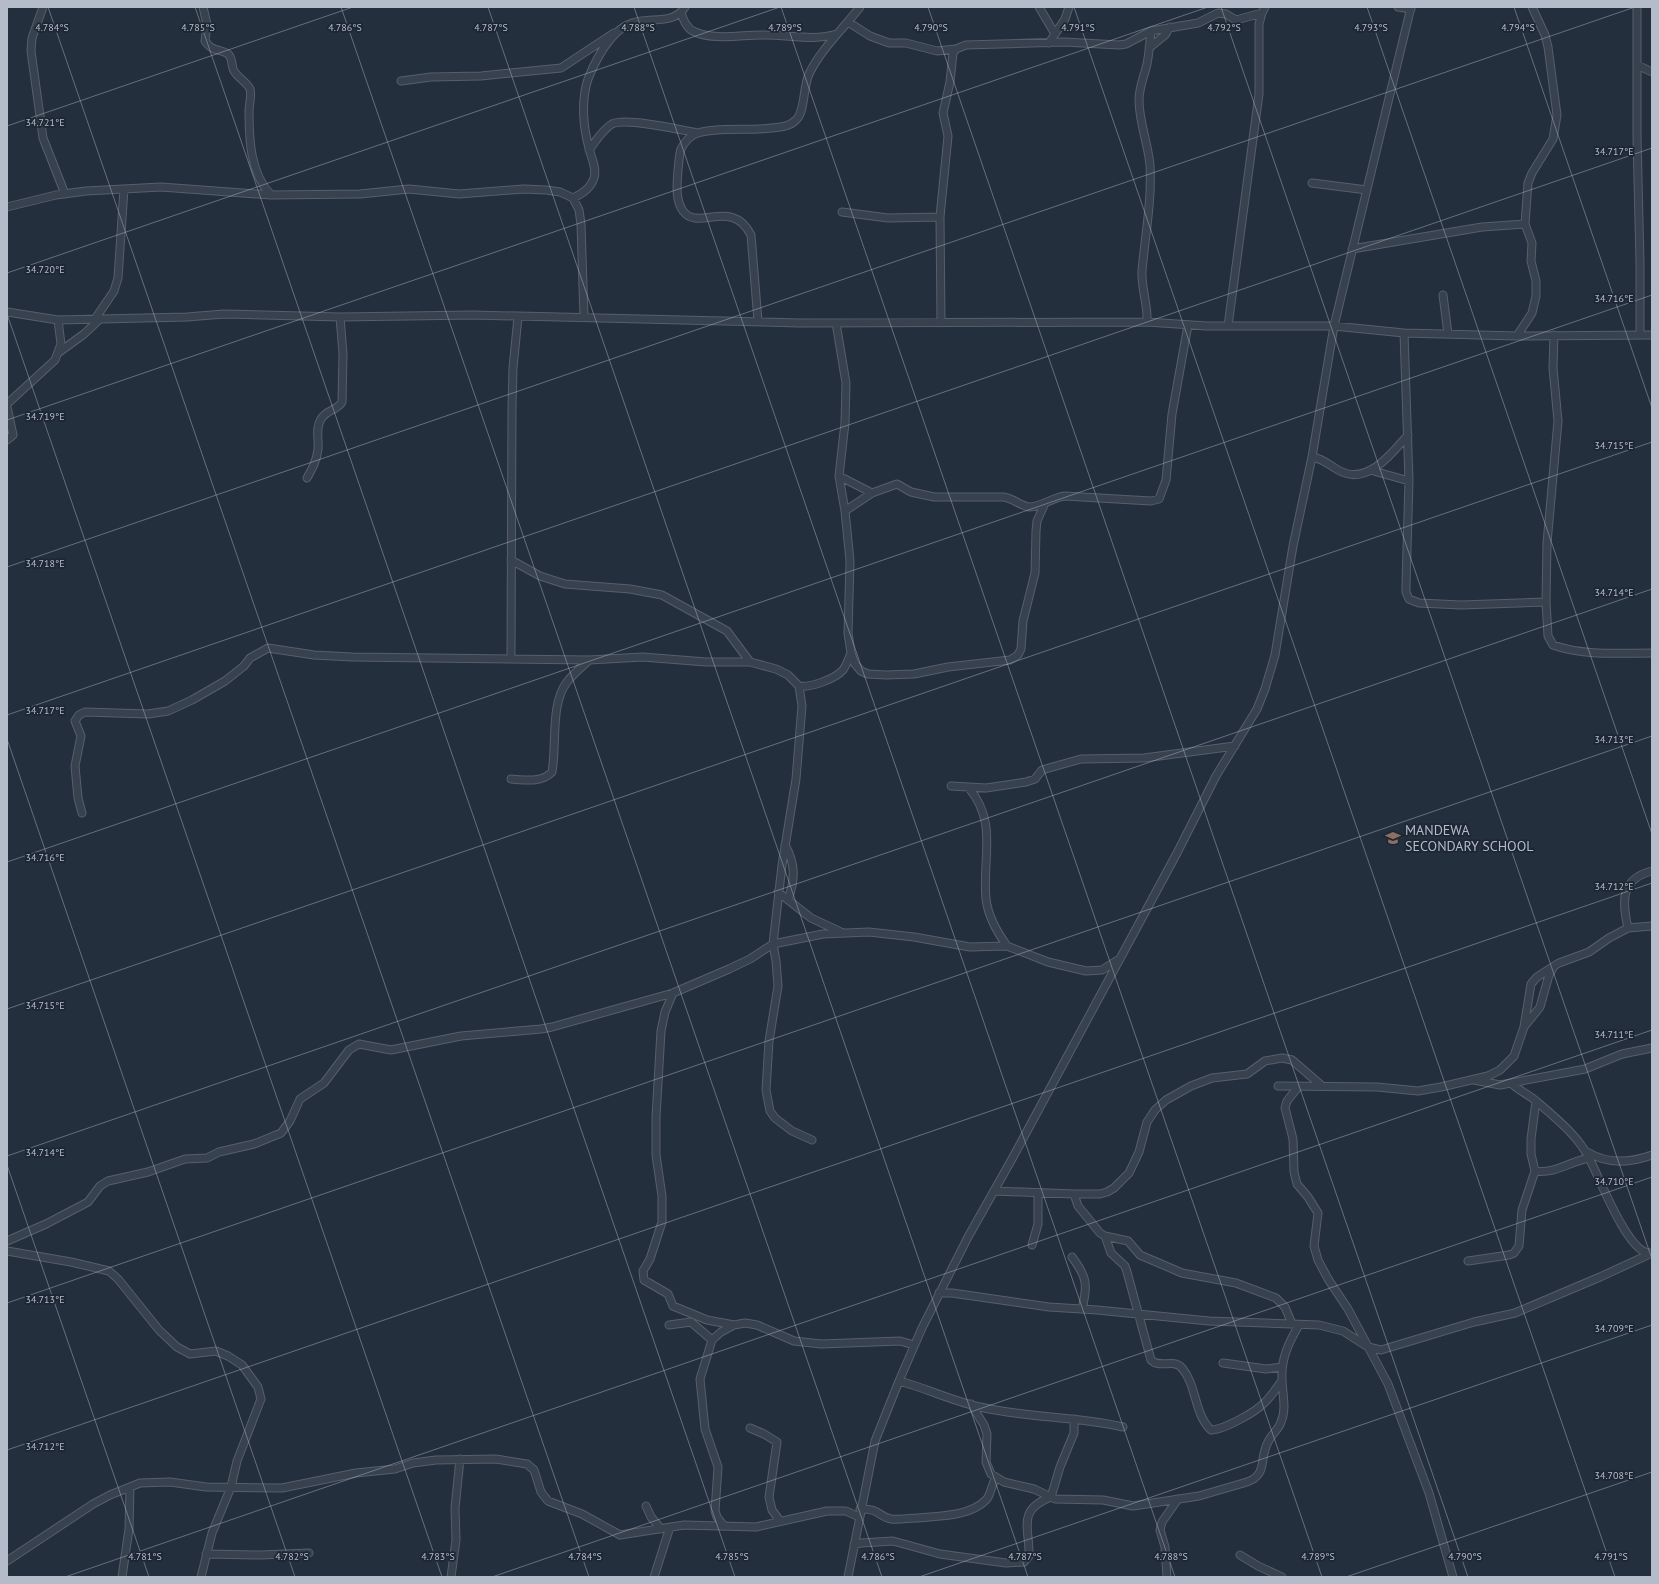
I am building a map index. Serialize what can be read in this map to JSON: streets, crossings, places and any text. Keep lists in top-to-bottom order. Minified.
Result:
{"places":{"school or university":["MANDEWA SECONDARY SCHOOL"]},"coordinates":["4.784°S","4.785°S","4.786°S","4.787°S","4.788°S","4.789°S","4.790°S","4.791°S","4.792°S","4.793°S","4.794°S","34.721°E","34.717°E","34.720°E","34.716°E","34.719°E","34.715°E","34.718°E","34.714°E","34.713°E","34.712°E","34.711°E","34.710°E","34.709°E","34.708°E","4.781°S","4.782°S","4.783°S"]}
